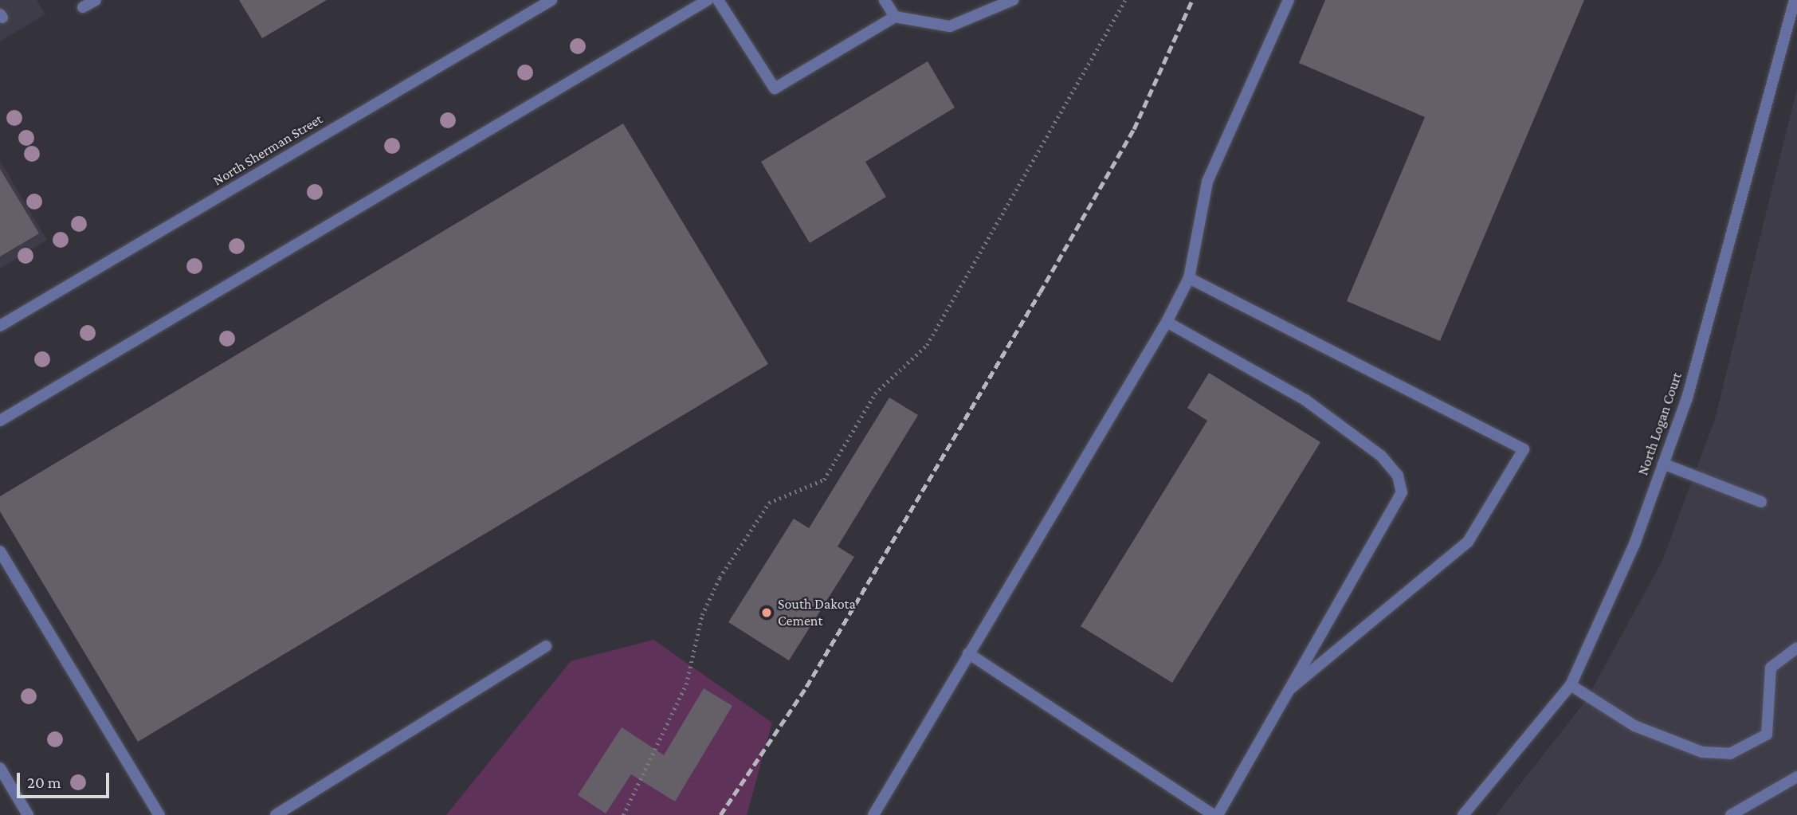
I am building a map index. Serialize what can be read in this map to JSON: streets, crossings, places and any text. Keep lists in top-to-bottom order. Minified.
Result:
{"streets":{"street":["North Sherman Street","North Logan Court"]},"places":["South Dakota Cement"],"scale_bar":"20 m"}
